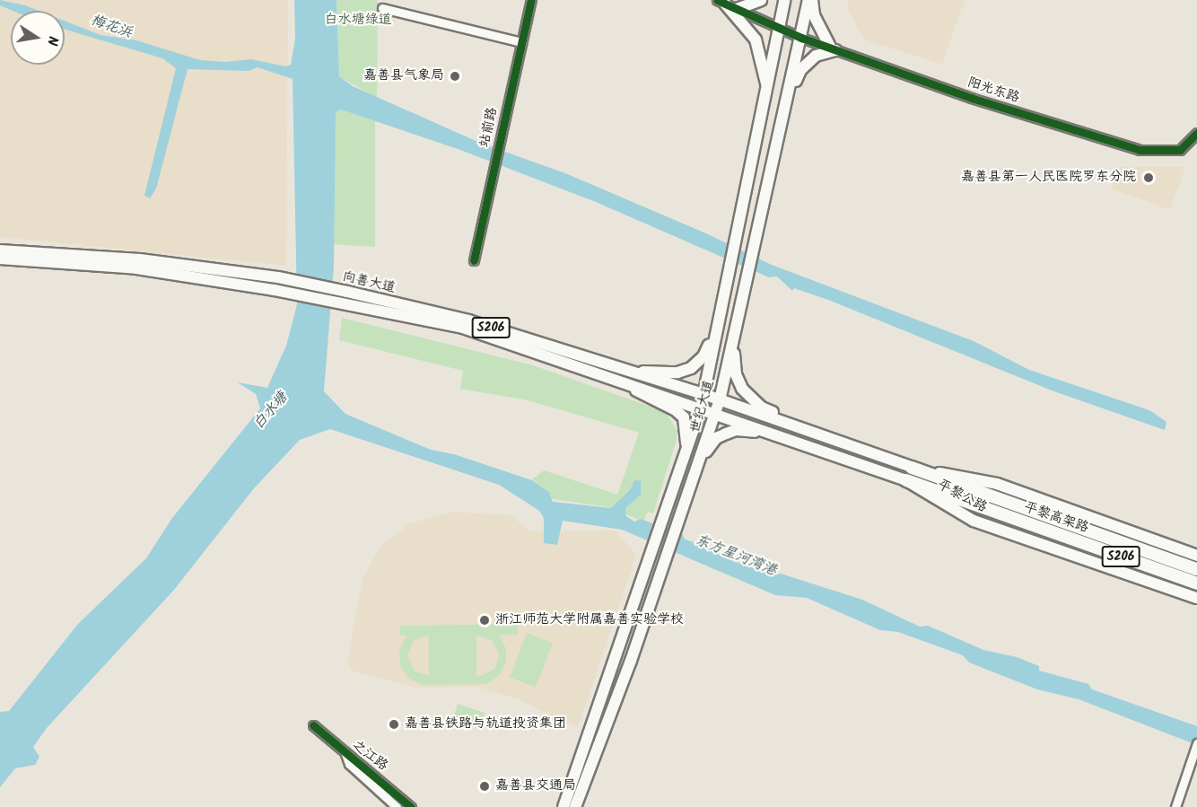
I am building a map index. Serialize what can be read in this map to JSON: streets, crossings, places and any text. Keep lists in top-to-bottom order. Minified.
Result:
{"streets":{"highway":["S206","平黎高架路"],"main road":["向善大道","世纪大道","平黎公路"],"street":["阳光东路","站前路","之江路"]},"crossings":[["阳光东路","世纪大道"],["向善大道","世纪大道"],["向善大道","平黎公路"],["世纪大道","平黎公路"],["平黎公路","平黎高架路"]],"water":["梅花浜","白水塘","东方星河湾港"],"parks":["白水塘绿道"],"places":["嘉善县气象局","嘉善县第一人民医院罗东分院","浙江师范大学附属嘉善实验学校","嘉善县铁路与轨道投资集团","嘉善县交通局"],"north":"right"}
